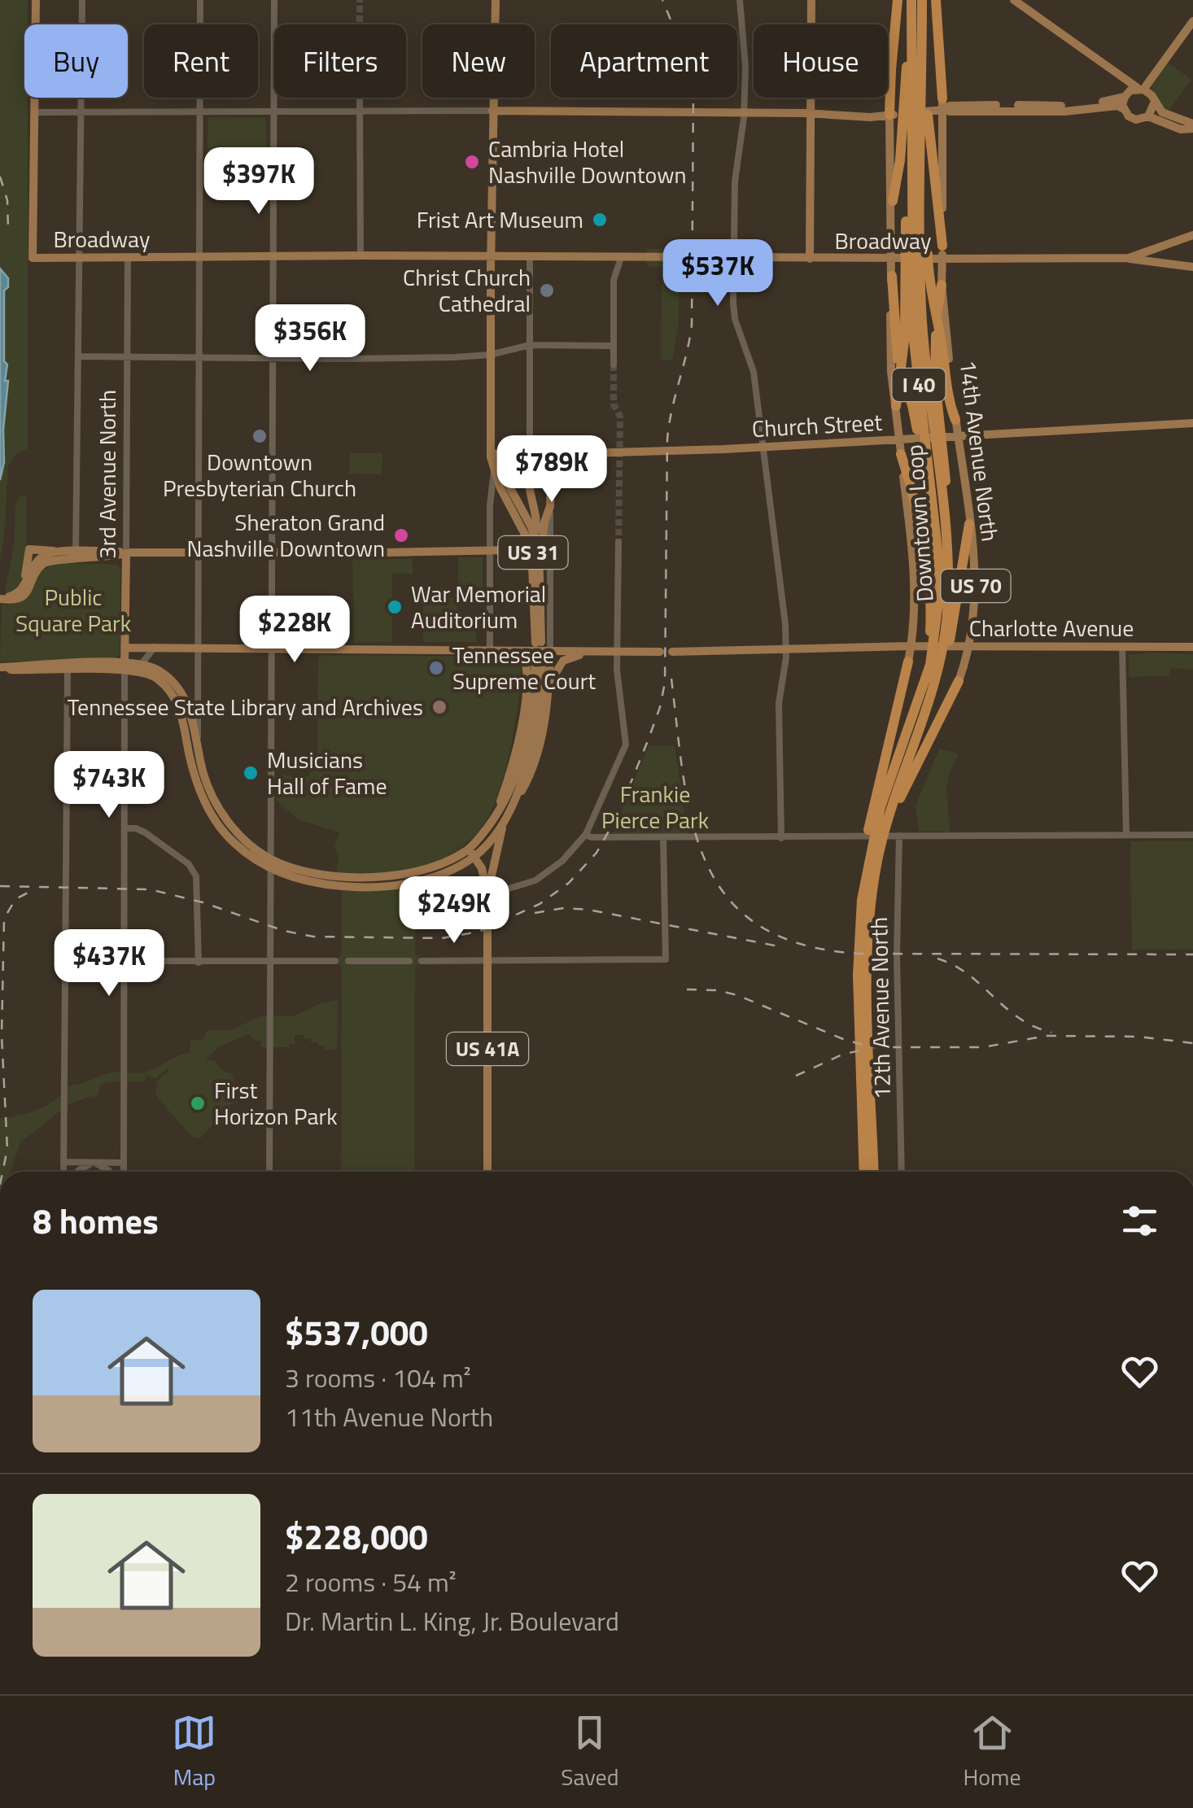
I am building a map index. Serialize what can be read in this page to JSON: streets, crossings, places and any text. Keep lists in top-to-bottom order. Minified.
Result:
{"streets":{"highway":["I 40","Downtown Loop"],"main road":["Broadway","Church Street","14th Avenue North","3rd Avenue North","US 31","US 70","Charlotte Avenue","US 41A"],"street":["12th Avenue North"]},"crossings":[["Broadway","14th Avenue North"],["Broadway","3rd Avenue North"],["Broadway","US 31"],["Broadway","US 70"],["Church Street","14th Avenue North"],["Church Street","US 31"],["Church Street","US 70"],["14th Avenue North","Charlotte Avenue"],["US 70","Charlotte Avenue"]],"parks":["Public Square Park","Frankie Pierce Park"],"places":["Cambria Hotel Nashville Downtown","Frist Art Museum","Christ Church Cathedral","Downtown Presbyterian Church","Sheraton Grand Nashville Downtown","War Memorial Auditorium","Tennessee Supreme Court","Tennessee State Library and Archives","Musicians Hall of Fame","First Horizon Park"],"page":{"chip":["Buy","Rent","Filters","New","Apartment","House"],"price":["$397K","$537K","$356K","$789K","$228K","$743K","$249K","$437K"],"heading":"8 homes","list":[{"name":"$537,000","note":"3 rooms · 104 m² · 11th Avenue North"},{"name":"$228,000","note":"2 rooms · 54 m² · Dr. Martin L. King, Jr. Boulevard"}],"tabs":["Map","Saved","Home"]}}
